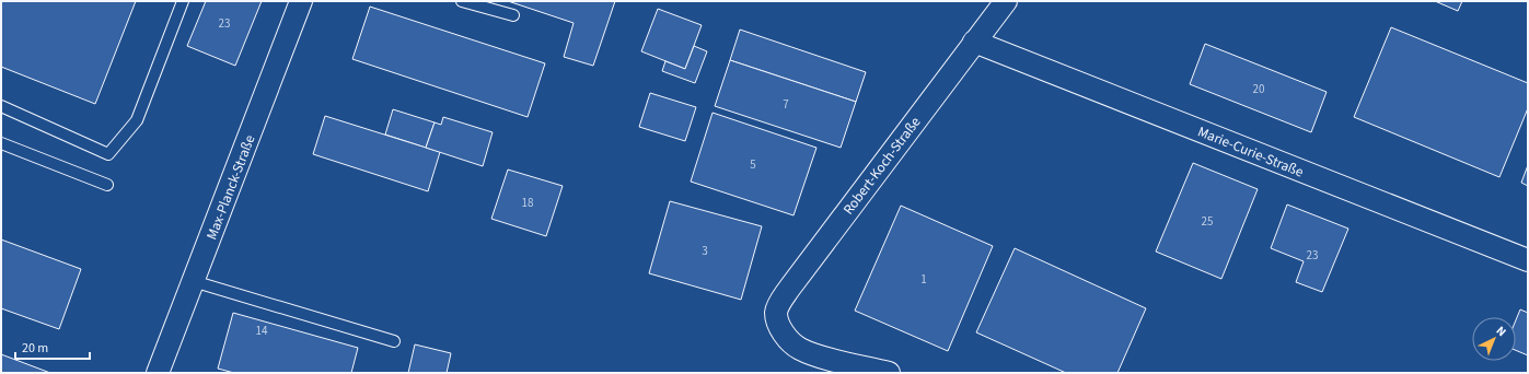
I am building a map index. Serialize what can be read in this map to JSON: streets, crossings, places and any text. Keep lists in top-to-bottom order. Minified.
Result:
{"streets":{"street":["Marie-Curie-Straße","Robert-Koch-Straße","Max-Planck-Straße"]},"crossings":[["Marie-Curie-Straße","Robert-Koch-Straße"]],"house_numbers":["23","20","7","5","18","25","3","23","1","14"],"scale_bar":"20 m","north":"top right"}
